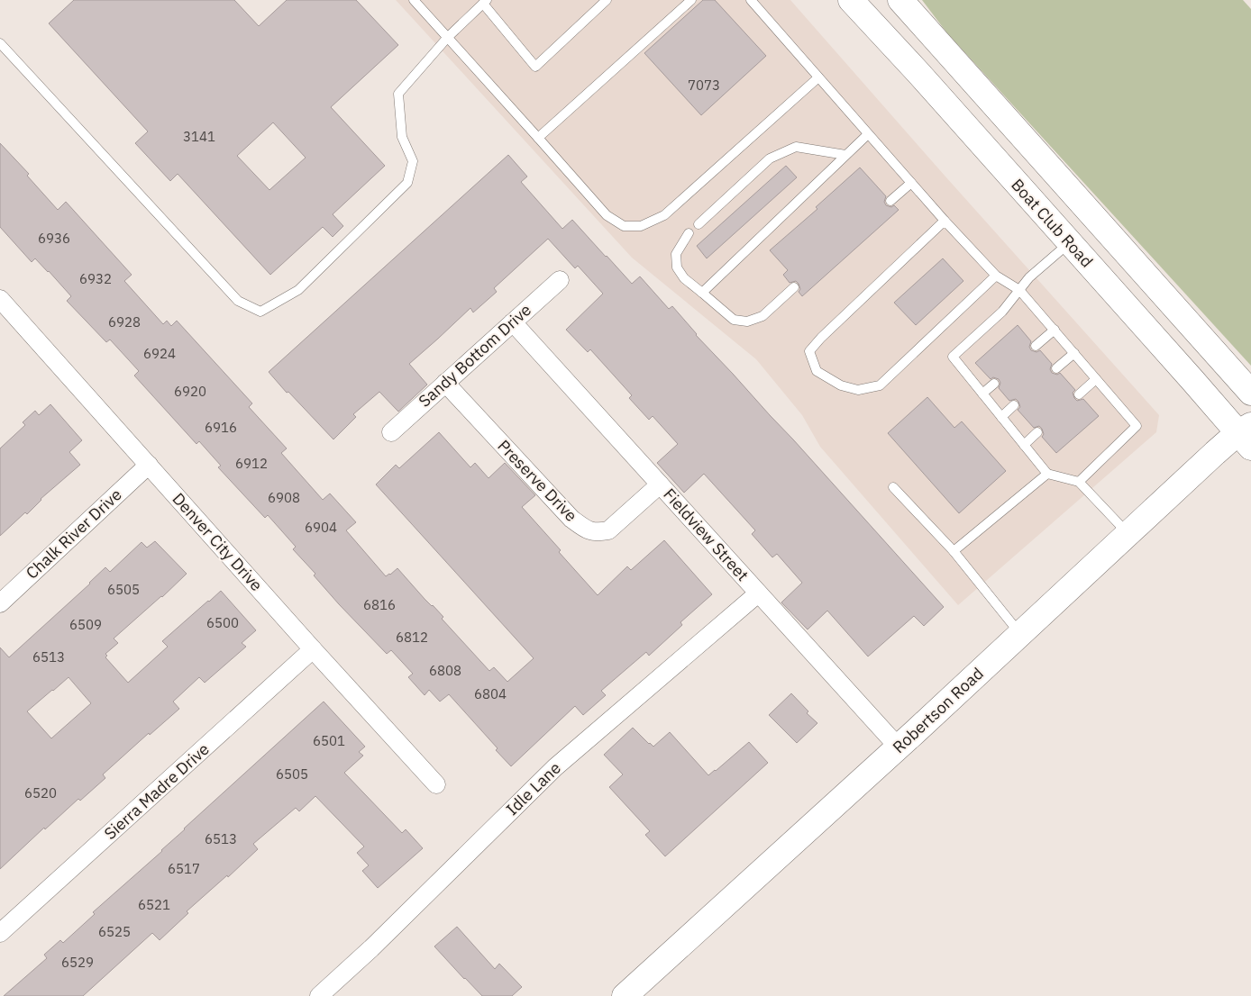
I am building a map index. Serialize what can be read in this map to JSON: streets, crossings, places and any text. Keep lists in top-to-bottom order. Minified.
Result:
{"streets":{"main road":["Boat Club Road","Robertson Road"],"street":["Sandy Bottom Drive","Preserve Drive","Chalk River Drive","Fieldview Street","Denver City Drive","Idle Lane","Sierra Madre Drive"]},"crossings":[["Boat Club Road","Robertson Road"],["Sandy Bottom Drive","Preserve Drive"],["Sandy Bottom Drive","Fieldview Street"],["Preserve Drive","Fieldview Street"],["Chalk River Drive","Denver City Drive"],["Fieldview Street","Robertson Road"],["Fieldview Street","Idle Lane"],["Denver City Drive","Sierra Madre Drive"]],"house_numbers":["7073","3141","6936","6932","6928","6924","6920","6916","6912","6908","6904","6505","6816","6500","6509","6812","6513","6808","6804","6501","6505","6520","6513","6517","6521","6525","6529"]}
